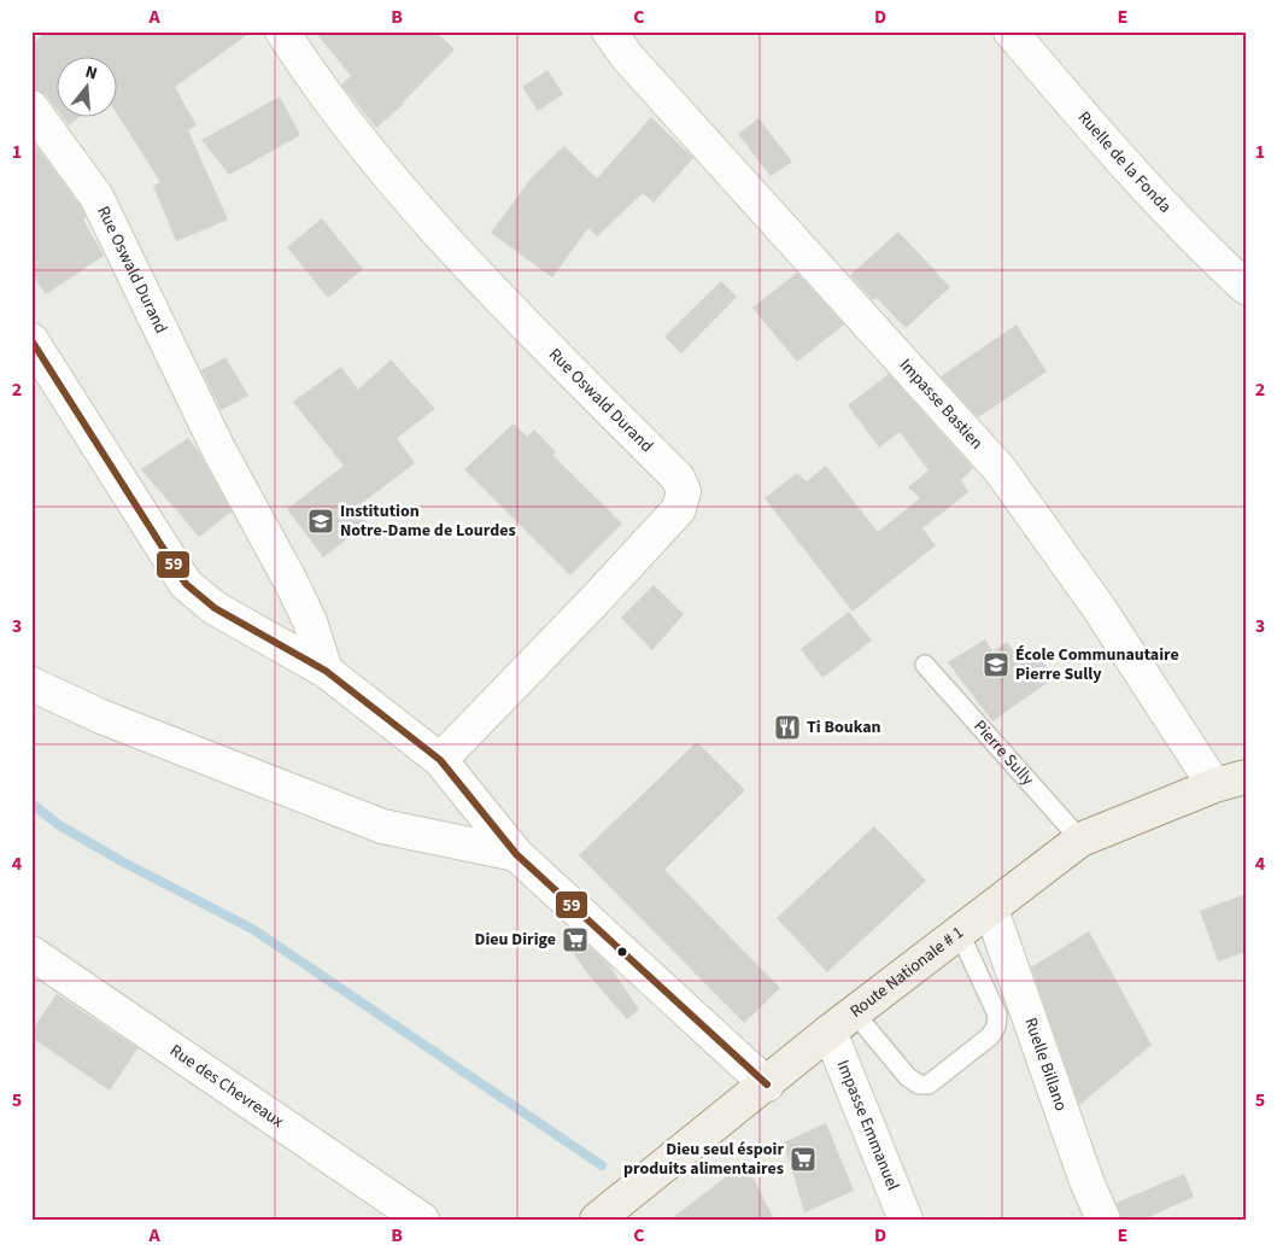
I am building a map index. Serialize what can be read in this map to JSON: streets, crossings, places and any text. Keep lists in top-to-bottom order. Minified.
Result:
{"streets":{"main road":["Route Nationale # 1"],"street":["Ruelle de la Fonda","Rue Oswald Durand","Impasse Bastien","Ruelle Billano","Rue des Chevreaux","Impasse Emmanuel"],"lane":["Pierre Sully"]},"crossings":[["Impasse Bastien","Route Nationale # 1"],["Pierre Sully","Route Nationale # 1"],["Route Nationale # 1","Ruelle Billano"],["Route Nationale # 1","Impasse Emmanuel"]],"places":{"school or university":["Institution Notre-Dame de Lourdes","École Communautaire Pierre Sully"],"restaurant":["Ti Boukan"],"supermarket":["Dieu Dirige","Dieu seul éspoir produits alimentaires"]},"lines":["transit line 59"],"north":"top","grid":{"columns":["A","B","C","D","E"],"rows":["1","2","3","4","5"]}}
